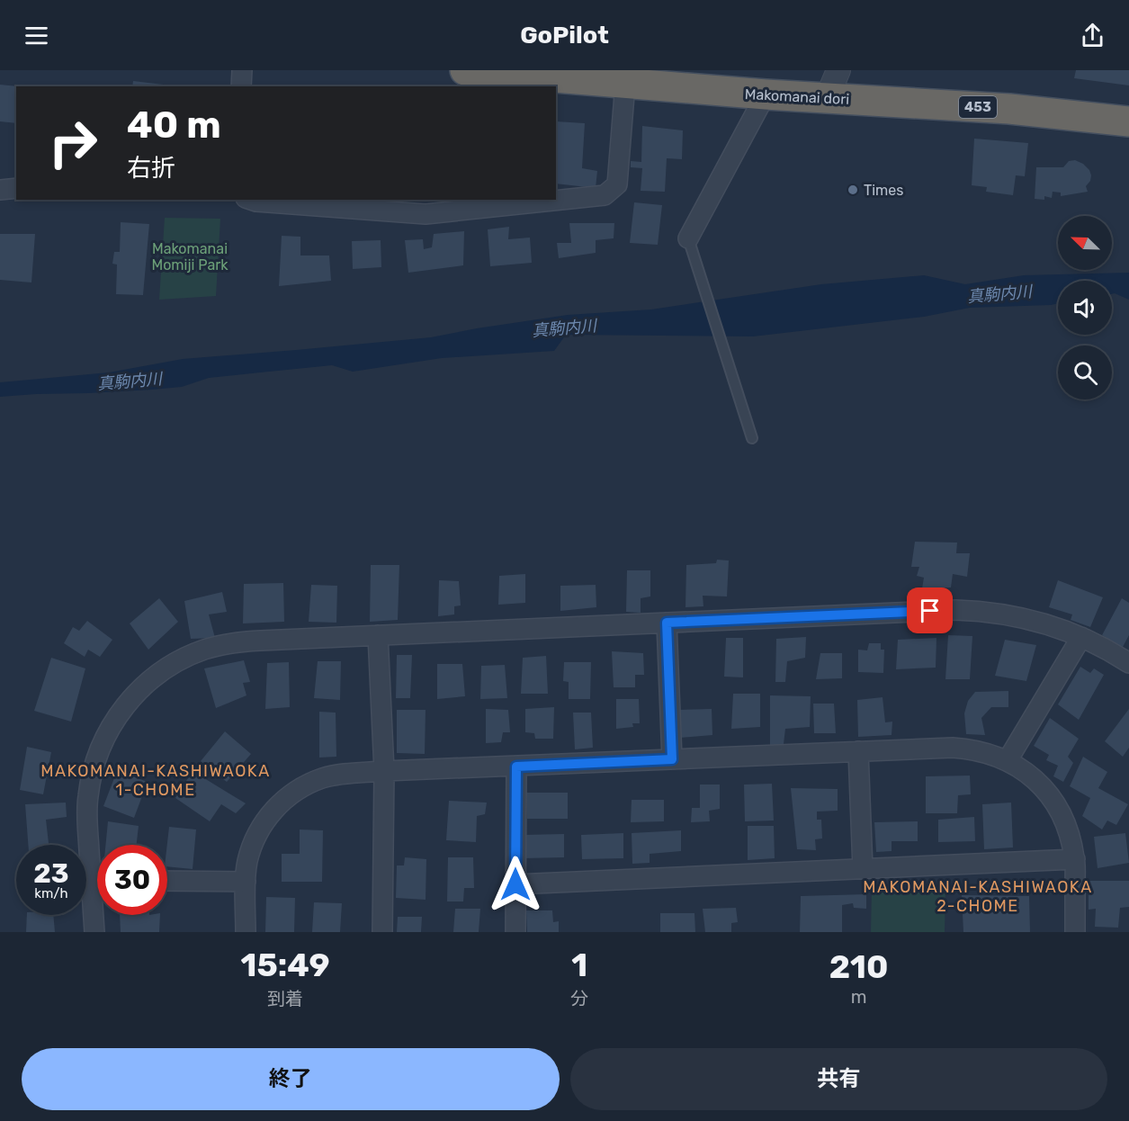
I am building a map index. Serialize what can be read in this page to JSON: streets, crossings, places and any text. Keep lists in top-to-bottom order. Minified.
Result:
{"streets":{"highway":["Makomanai dori","453"]},"districts":["MAKOMANAI-KASHIWAOKA 1-CHOME","MAKOMANAI-KASHIWAOKA 2-CHOME"],"water":["真駒内川"],"parks":["Makomanai Momiji Park"],"places":["Times"],"north":"top left","page":{"header":"GoPilot","turn":["40 m","右折"],"speed":"23 km/h","limit":"30","eta":["15:49","到着","1","分","210","m"],"buttons":["終了","共有"]}}
